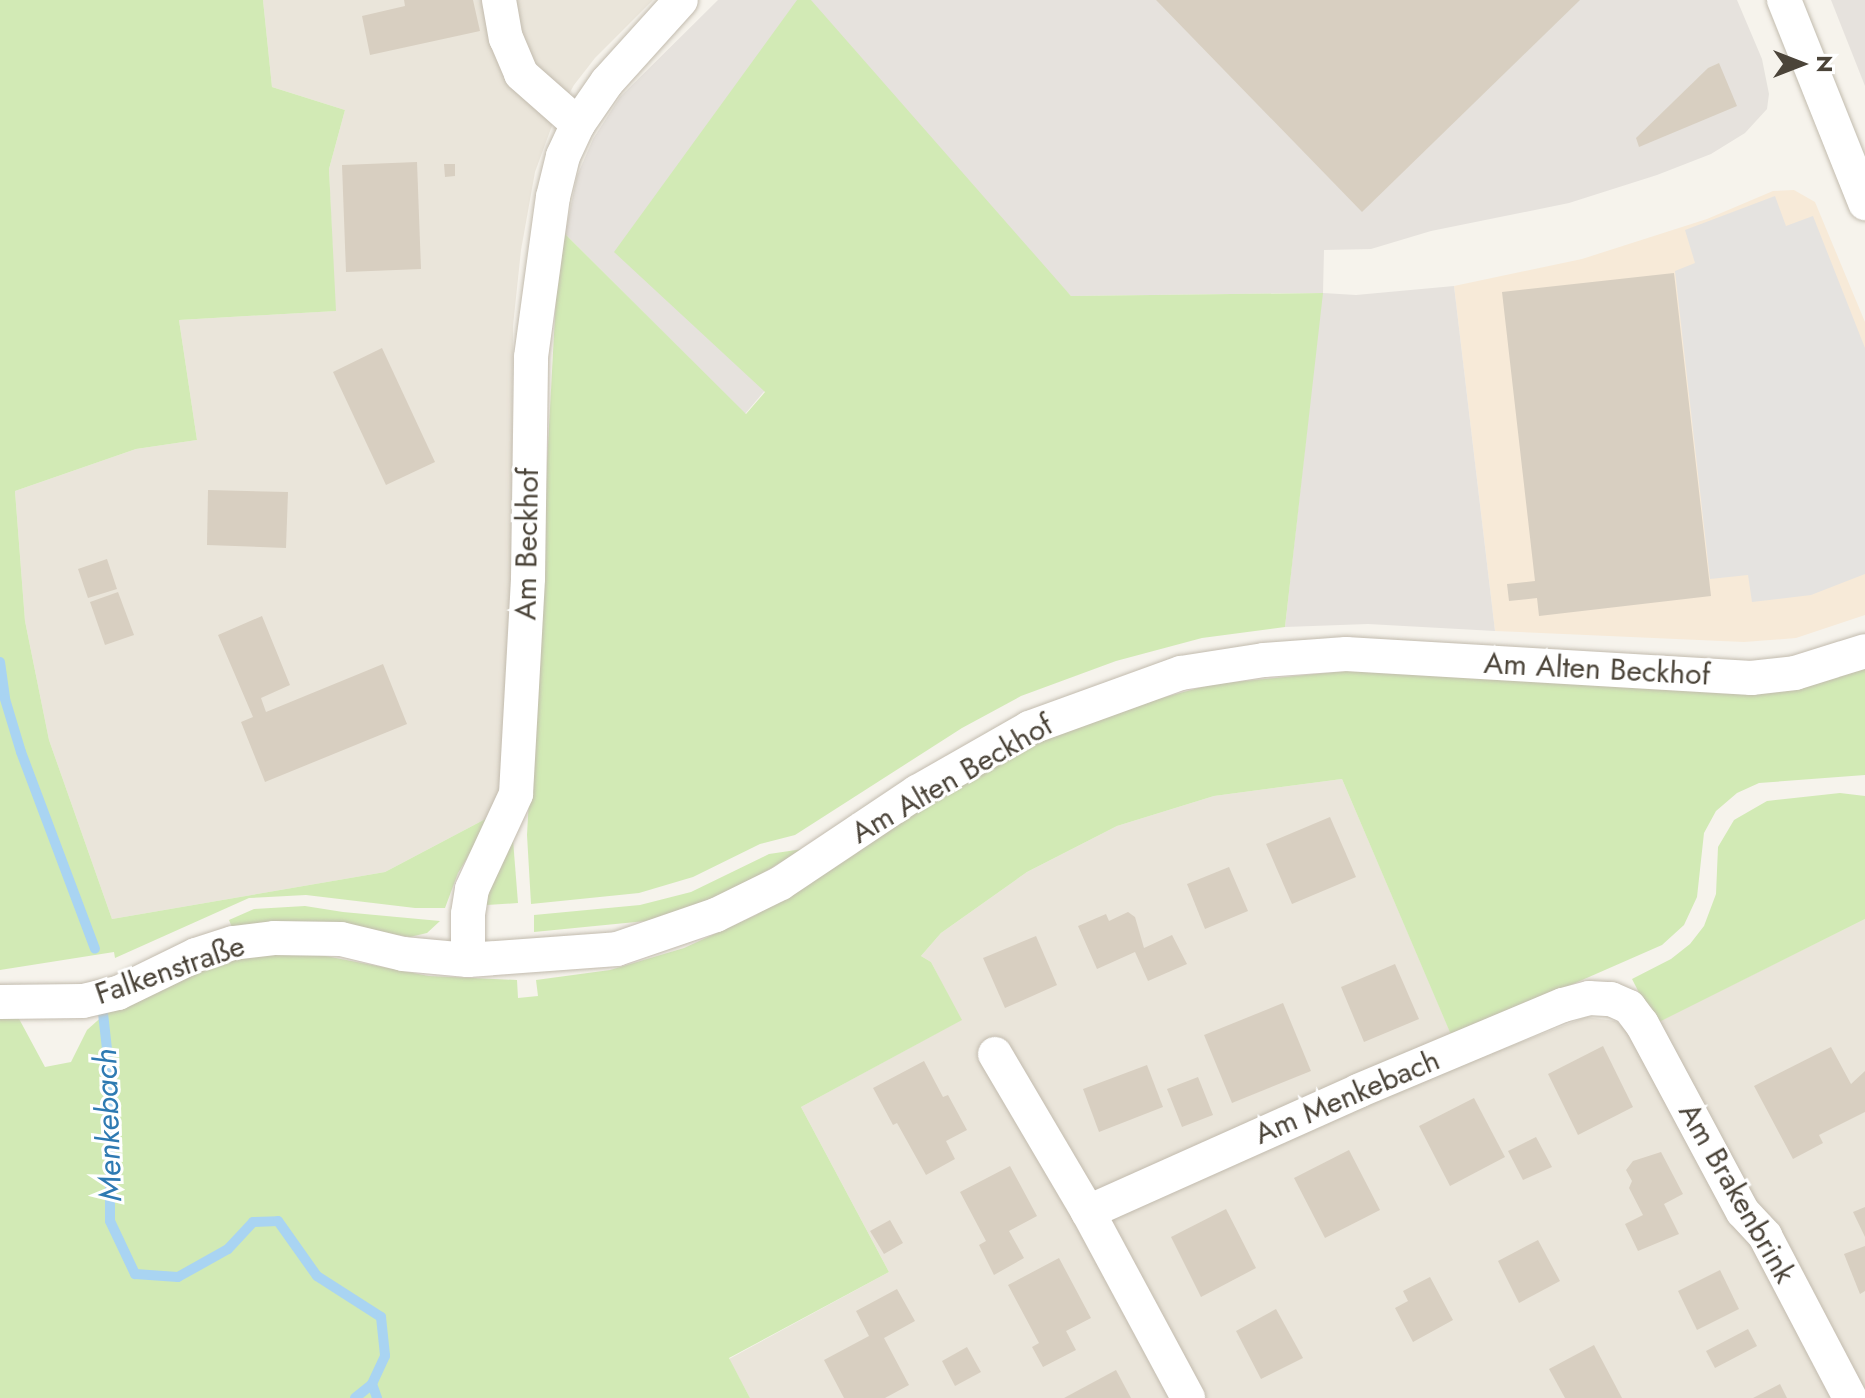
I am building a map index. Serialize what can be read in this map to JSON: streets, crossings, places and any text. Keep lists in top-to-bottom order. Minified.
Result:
{"streets":{"street":["Am Beckhof","Am Alten Beckhof","Falkenstraße","Am Menkebach","Am Brakenbrink"]},"crossings":[["Am Beckhof","Am Alten Beckhof"],["Am Alten Beckhof","Falkenstraße"],["Am Menkebach","Am Brakenbrink"]],"water":["Menkebach"],"north":"right"}
